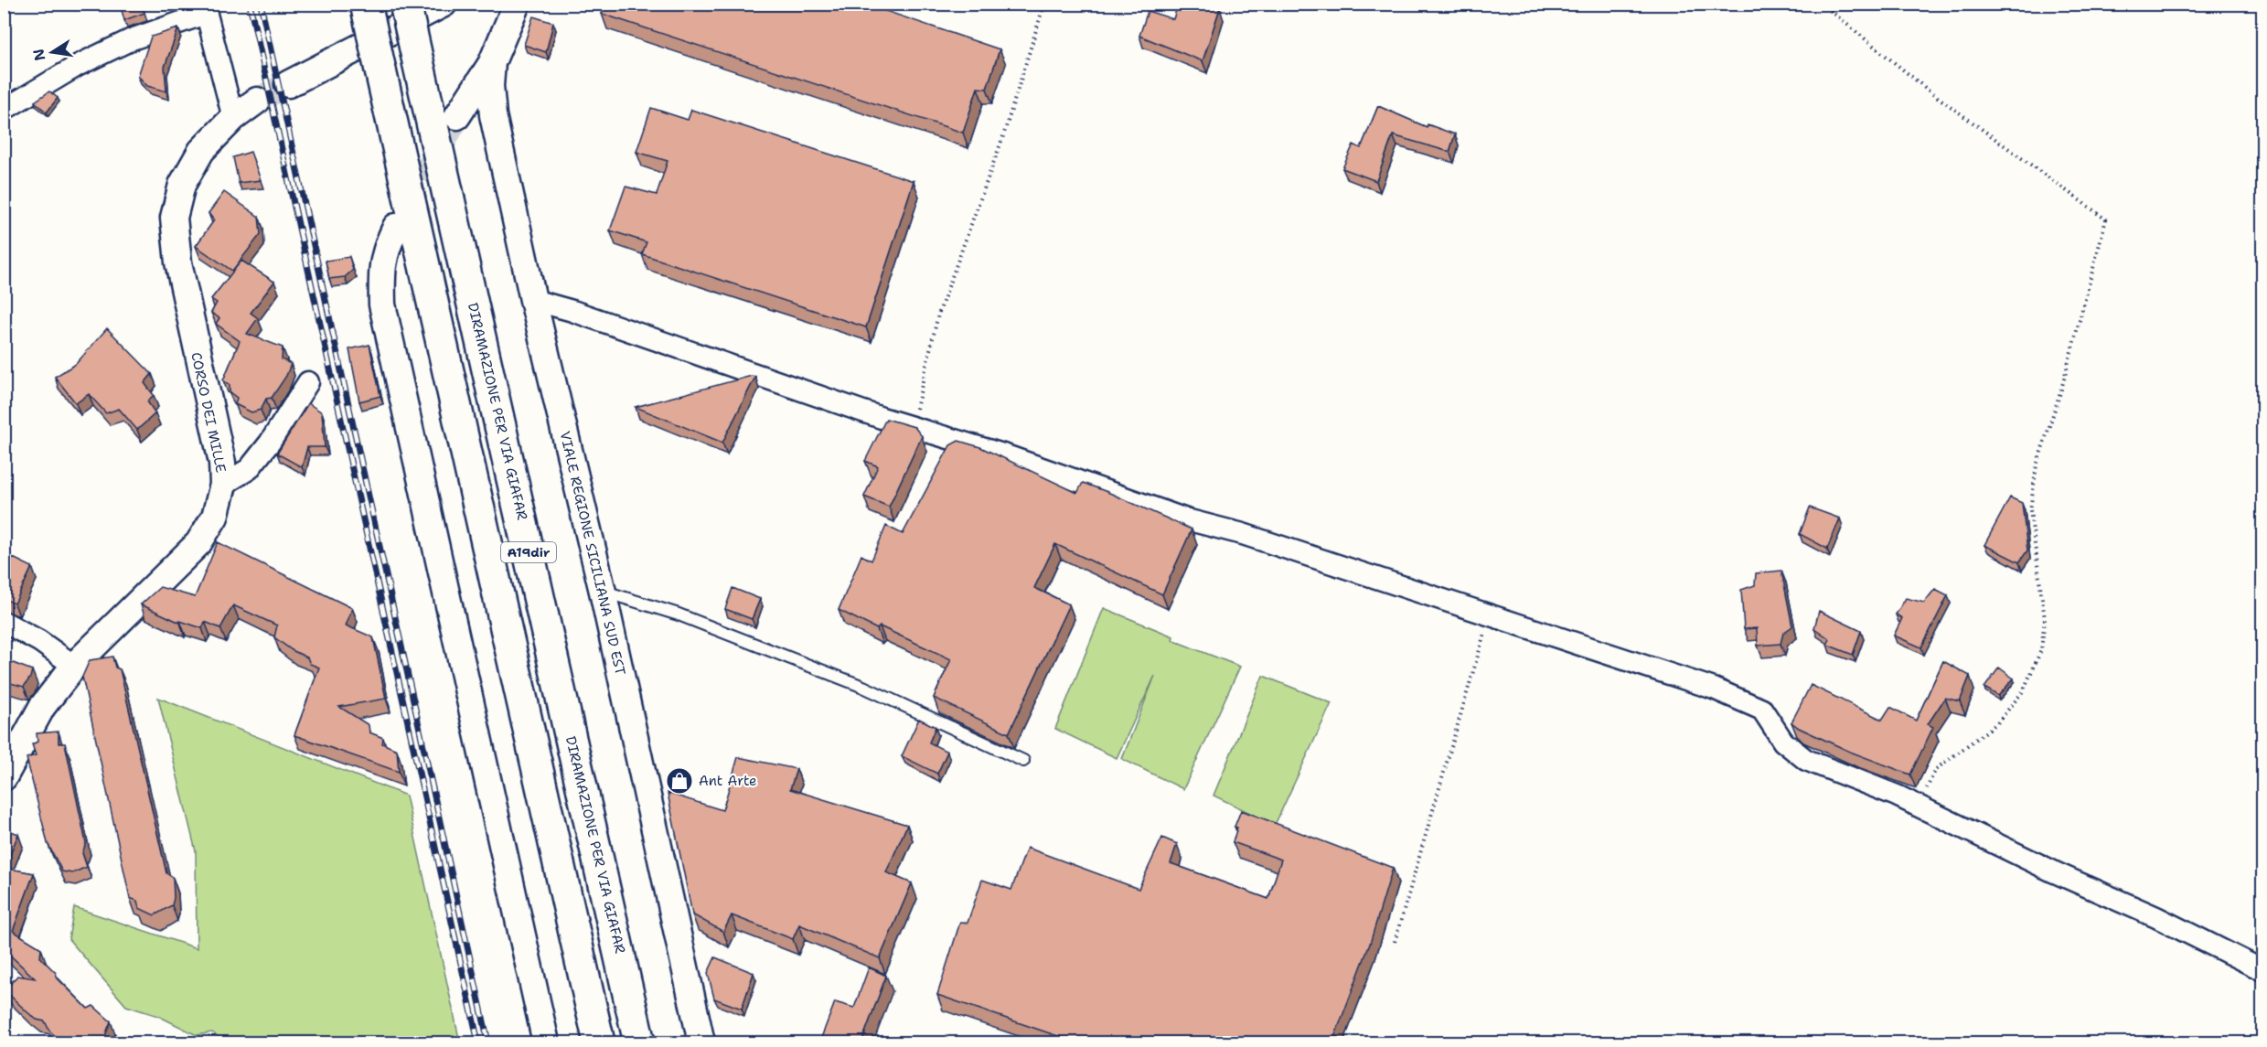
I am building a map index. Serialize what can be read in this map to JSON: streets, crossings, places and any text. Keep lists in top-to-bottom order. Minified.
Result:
{"streets":{"highway":["DIRAMAZIONE PER VIA GIAFAR","A19dir"],"street":["CORSO DEI MILLE","VIALE REGIONE SICILIANA SUD EST"]},"places":{"shop":["Ant Arte"]},"north":"left"}
